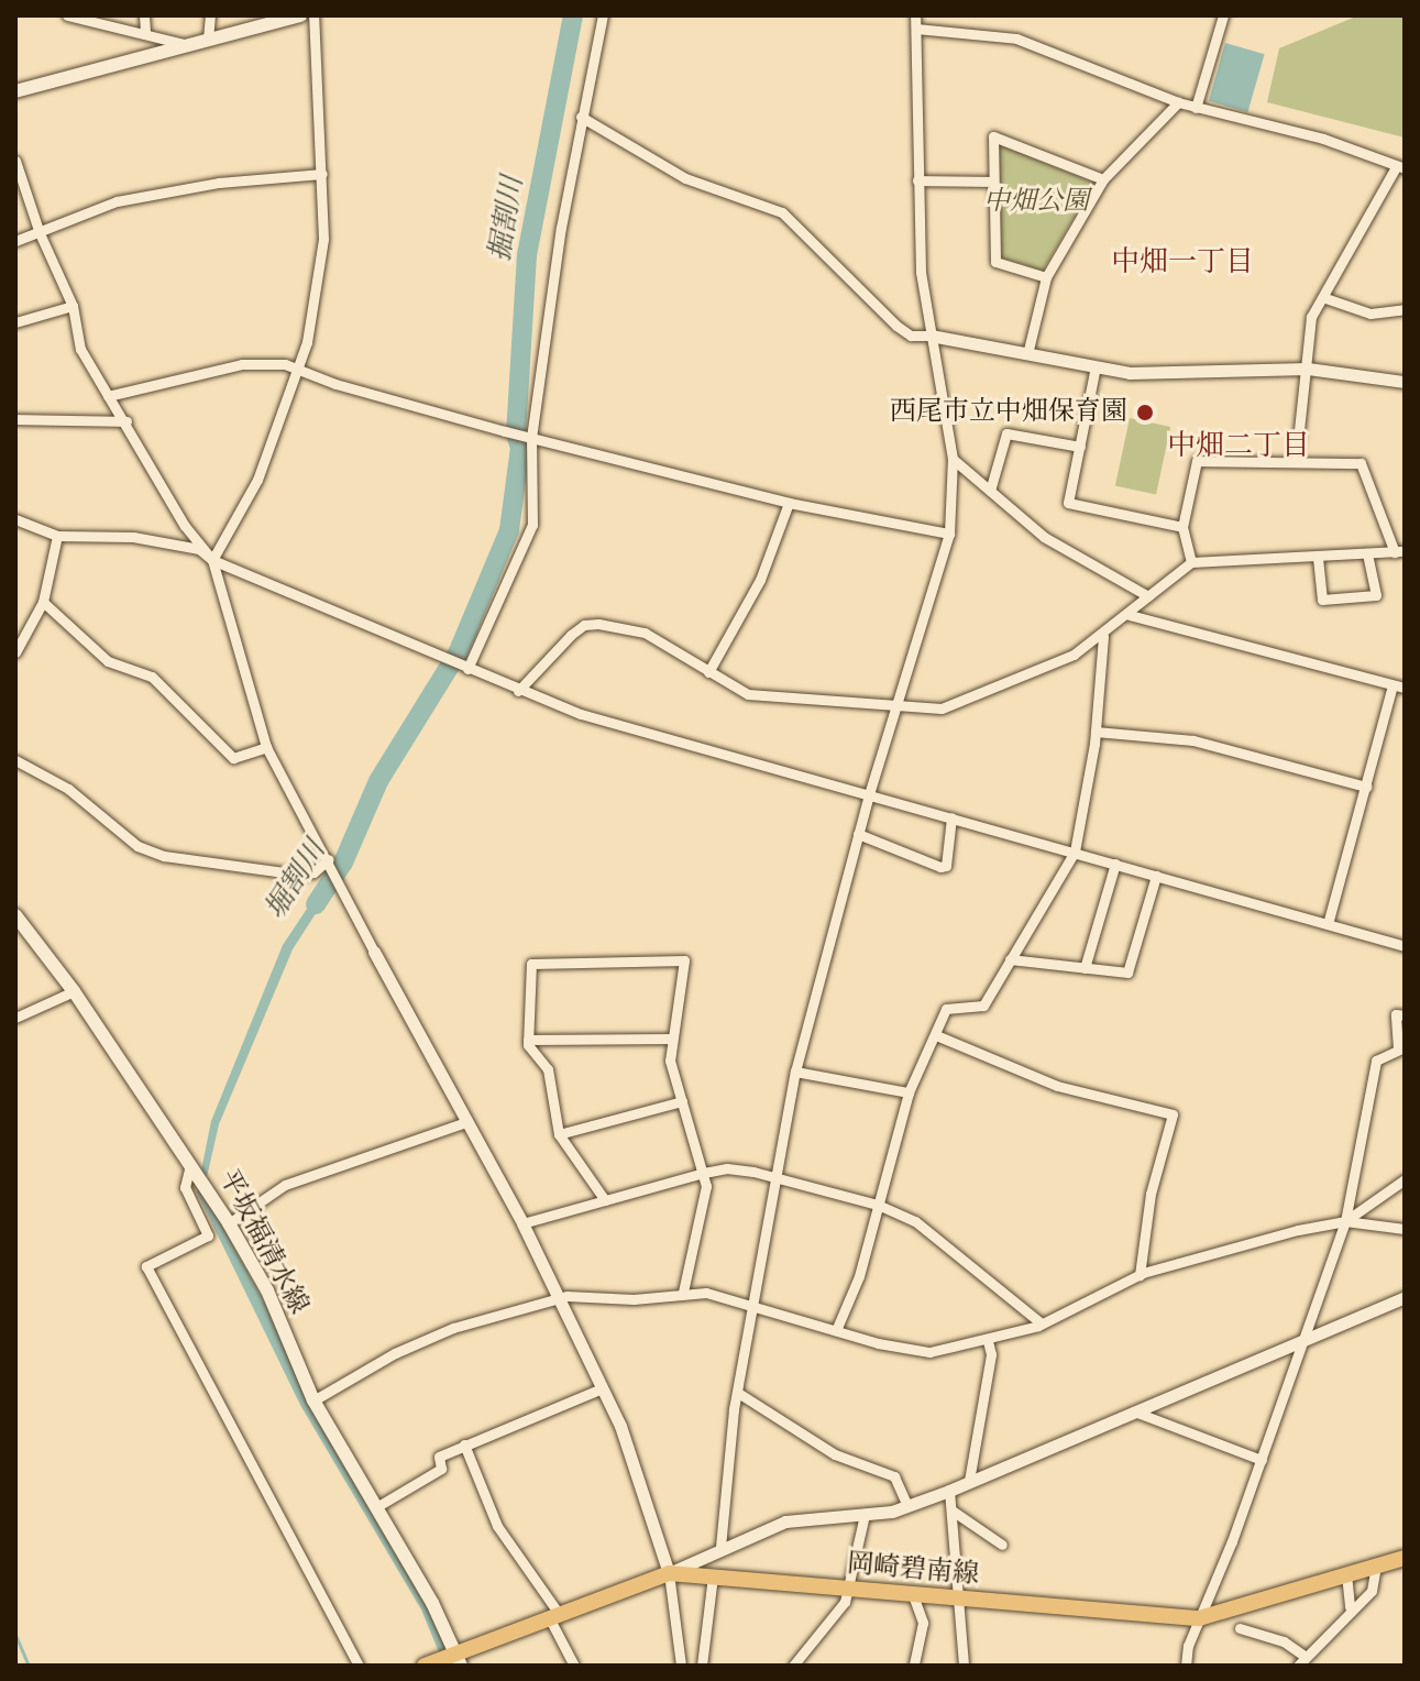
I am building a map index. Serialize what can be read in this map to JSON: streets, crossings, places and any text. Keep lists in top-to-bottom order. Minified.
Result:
{"streets":{"main road":["平坂福清水線","岡崎碧南線"]},"crossings":[["平坂福清水線","岡崎碧南線"]],"districts":["中畑一丁目","中畑二丁目"],"water":["掘割川","堀割川"],"parks":["中畑公園"],"places":["西尾市立中畑保育園"]}
